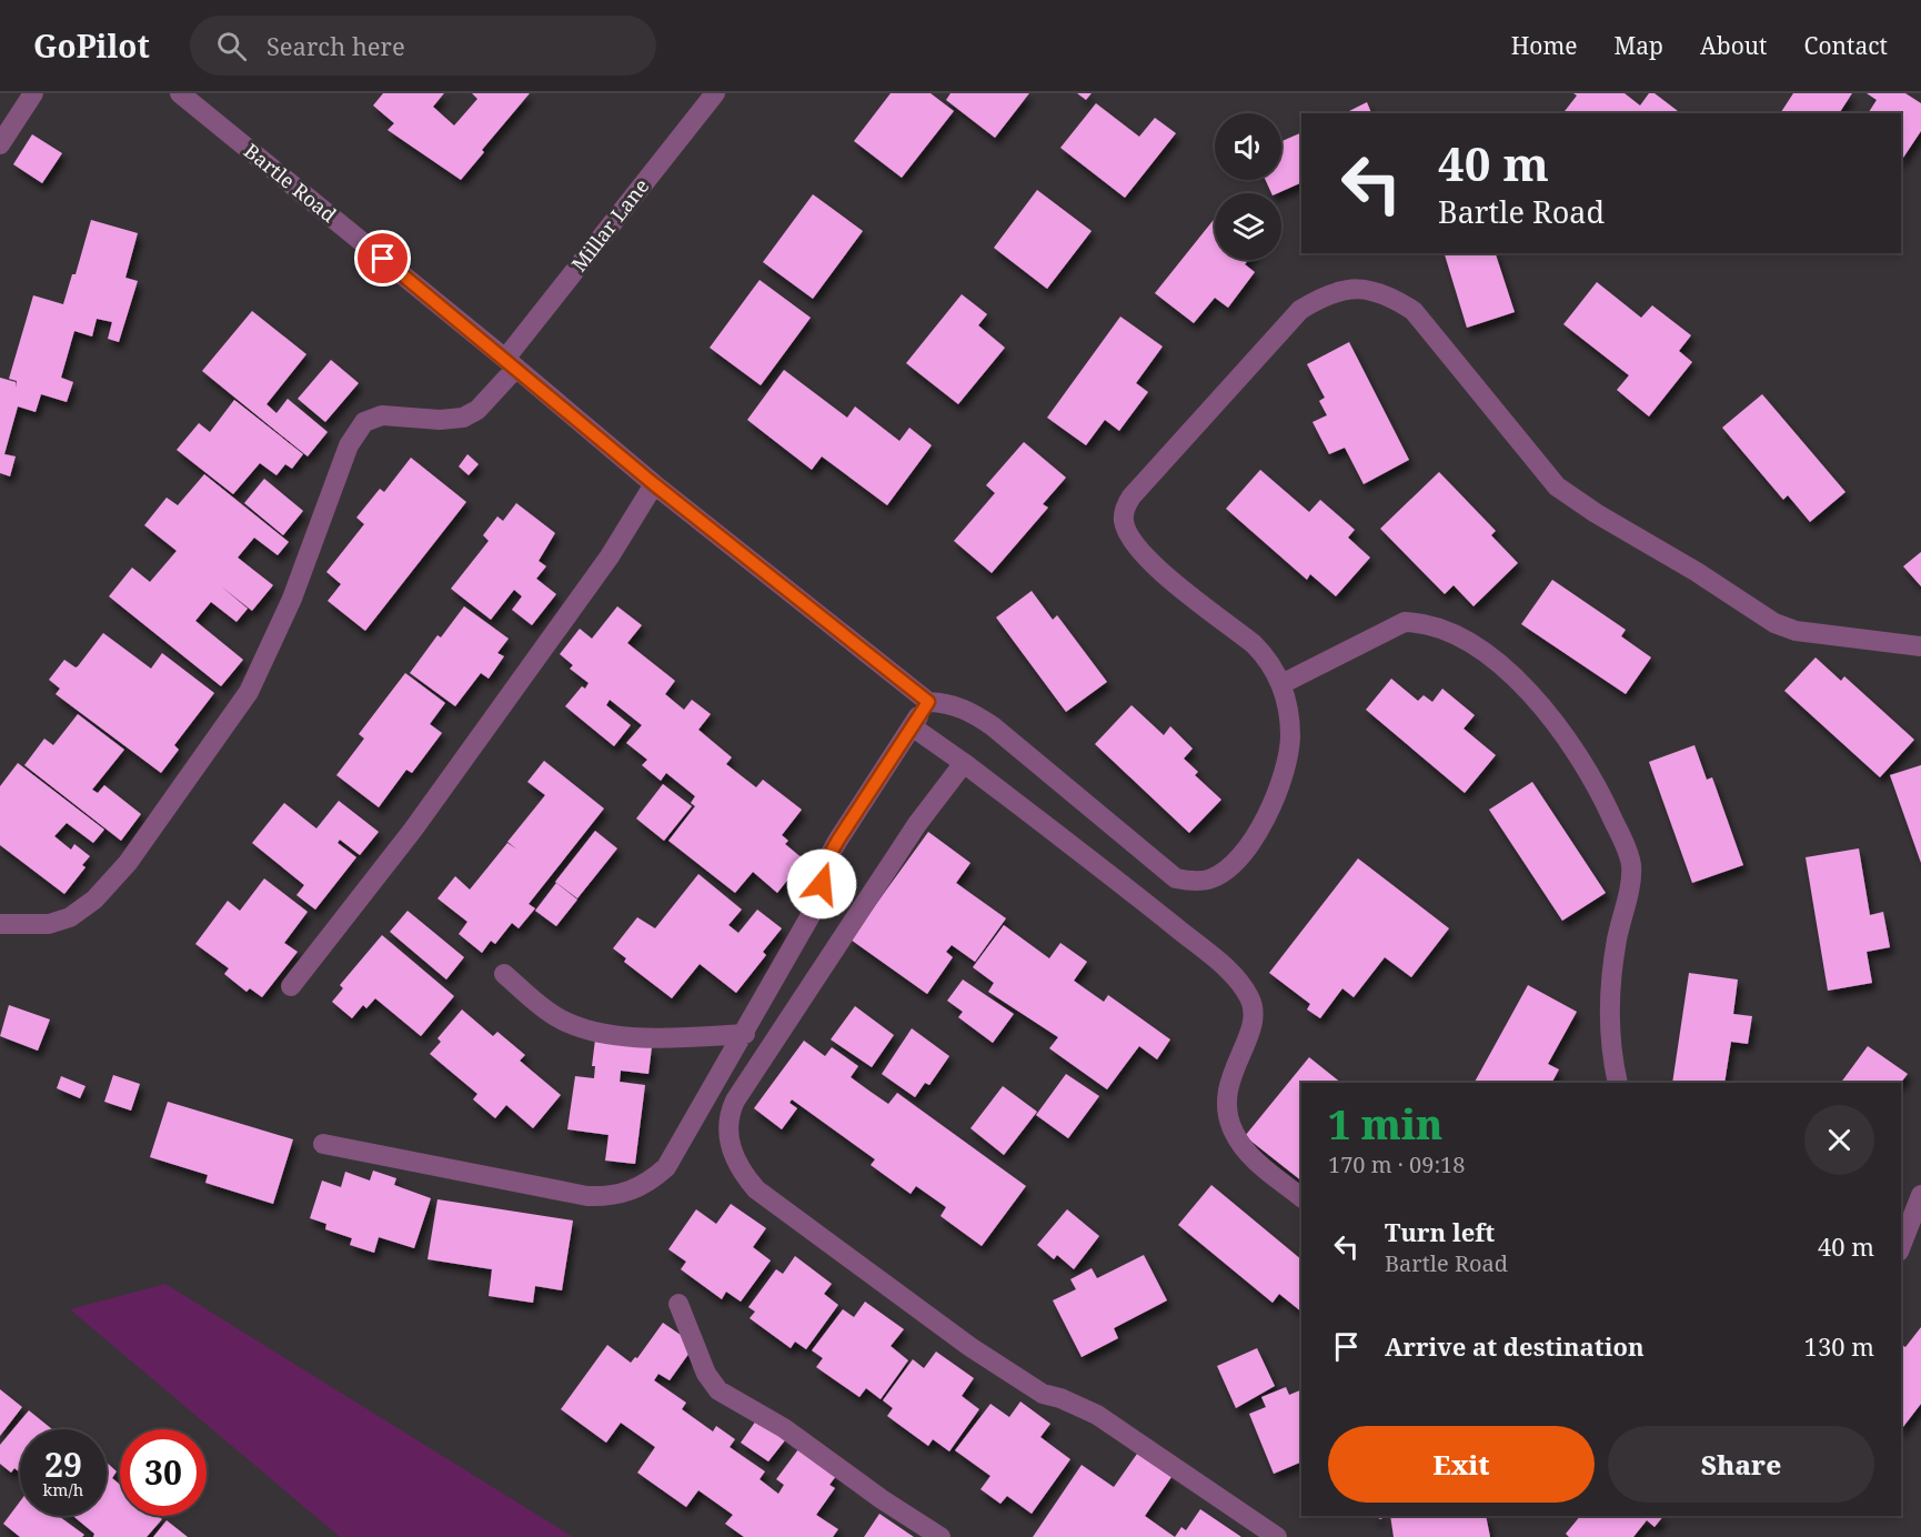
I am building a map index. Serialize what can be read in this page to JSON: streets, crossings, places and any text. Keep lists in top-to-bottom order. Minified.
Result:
{"streets":{"street":["Bartle Road","Millar Lane"]},"crossings":[["Bartle Road","Millar Lane"]],"page":{"header":"GoPilot","search":"Search here","nav":["Home","Map","About","Contact"],"turn":["40 m","Bartle Road"],"heading":["1 min","170 m · 09:18"],"list":[{"name":"Turn left","note":"Bartle Road","value":"40 m"},{"name":"Arrive at destination","value":"130 m"}],"buttons":["Exit","Share"],"speed":"29 km/h","limit":"30"}}
